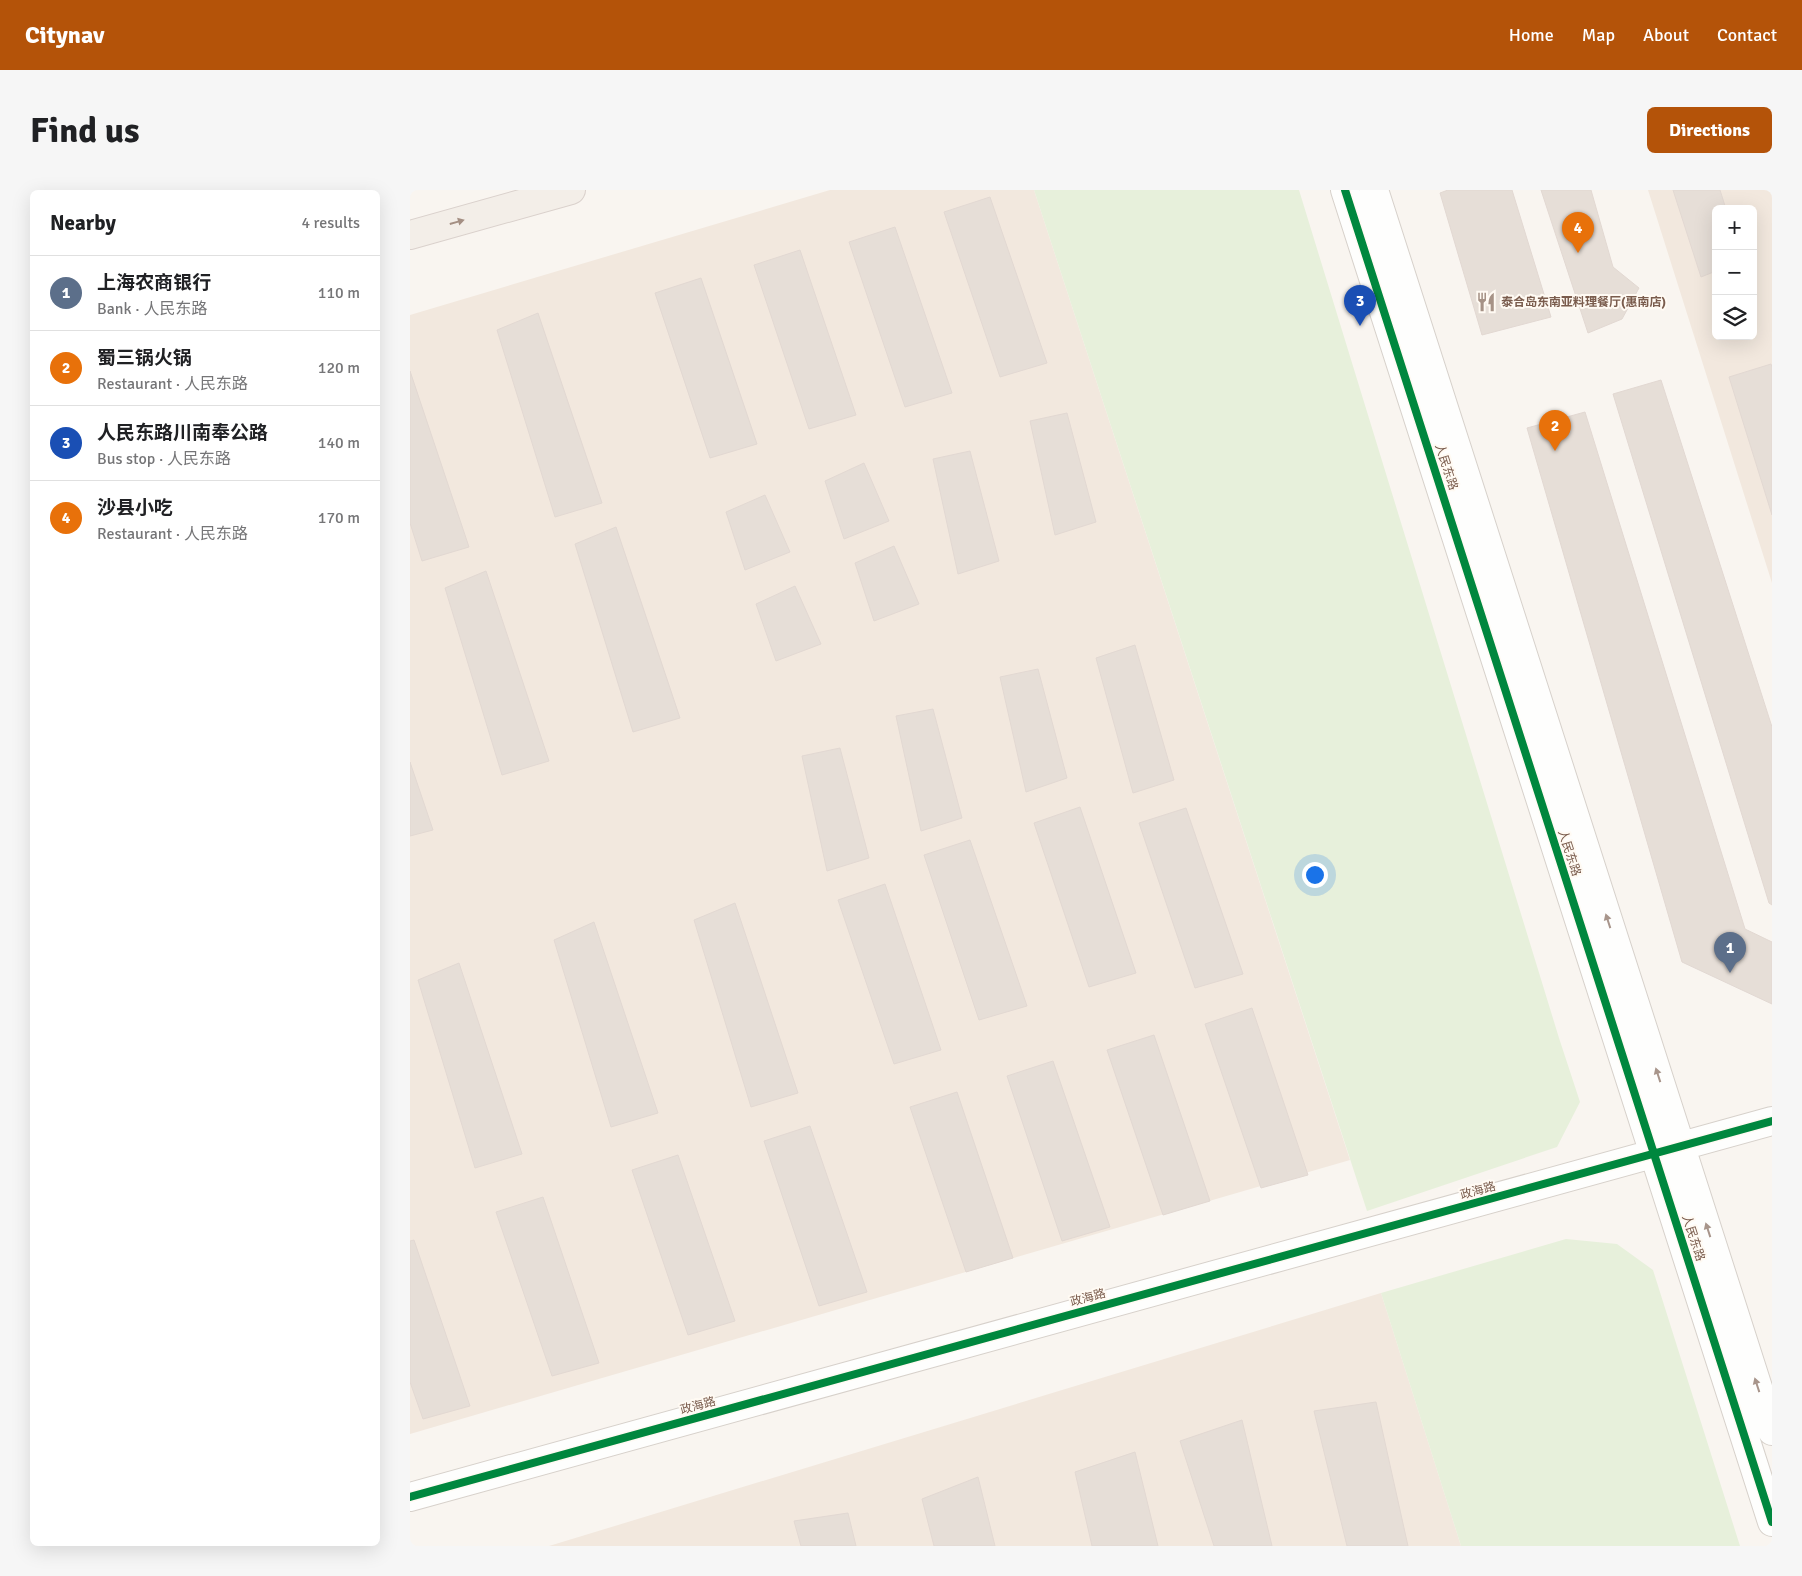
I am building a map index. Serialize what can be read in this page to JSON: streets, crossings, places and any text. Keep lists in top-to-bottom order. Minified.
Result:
{"streets":{"street":["人民东路","政海路"]},"crossings":[["人民东路","政海路"]],"places":{"restaurant":["泰合岛东南亚料理餐厅(惠南店)"]},"page":{"header":"Citynav","nav":["Home","Map","About","Contact"],"buttons":"Directions","title":"Find us","heading":["Nearby","4 results"],"map_buttons":["+","−"],"pins":["4","3","2","1"],"list":[{"mark":"1","name":"上海农商银行","note":"Bank · 人民东路","value":"110 m"},{"mark":"2","name":"蜀三锅火锅","note":"Restaurant · 人民东路","value":"120 m"},{"mark":"3","name":"人民东路川南奉公路","note":"Bus stop · 人民东路","value":"140 m"},{"mark":"4","name":"沙县小吃","note":"Restaurant · 人民东路","value":"170 m"}]}}
